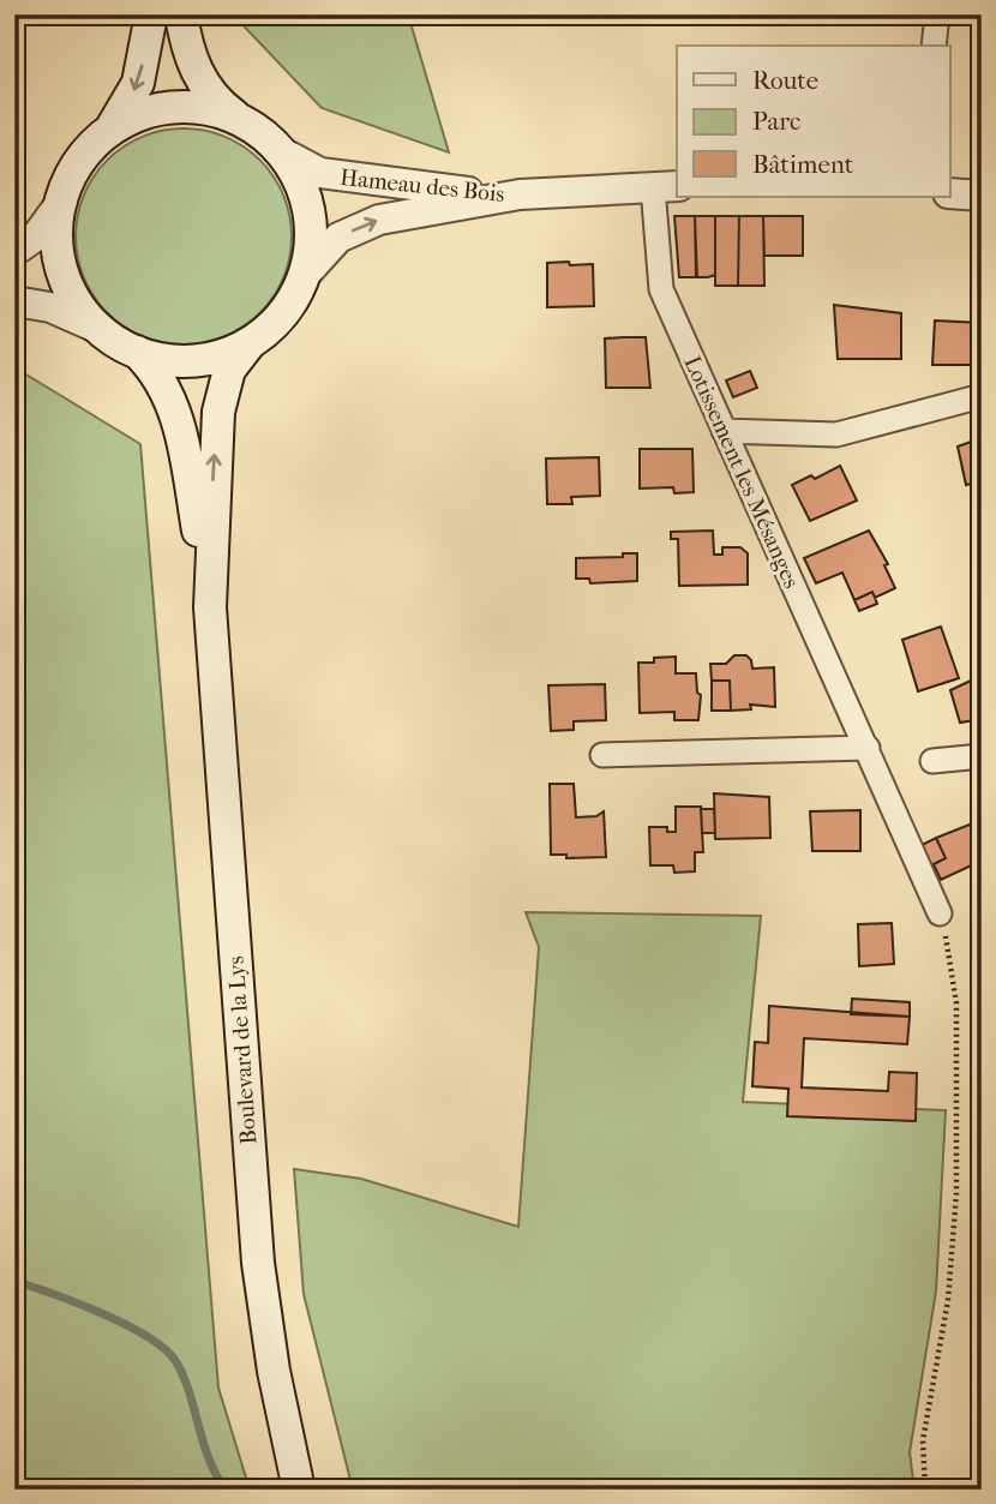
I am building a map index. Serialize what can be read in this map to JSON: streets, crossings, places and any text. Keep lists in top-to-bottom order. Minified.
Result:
{"streets":{"main road":["Boulevard de la Lys"],"street":["Hameau des Bois","Lotissement les Mésanges"]},"crossings":[["Hameau des Bois","Lotissement les Mésanges"],["Hameau des Bois","Boulevard de la Lys"]],"one_way":["Hameau des Bois"],"legend":["Route","Parc","Bâtiment"]}
